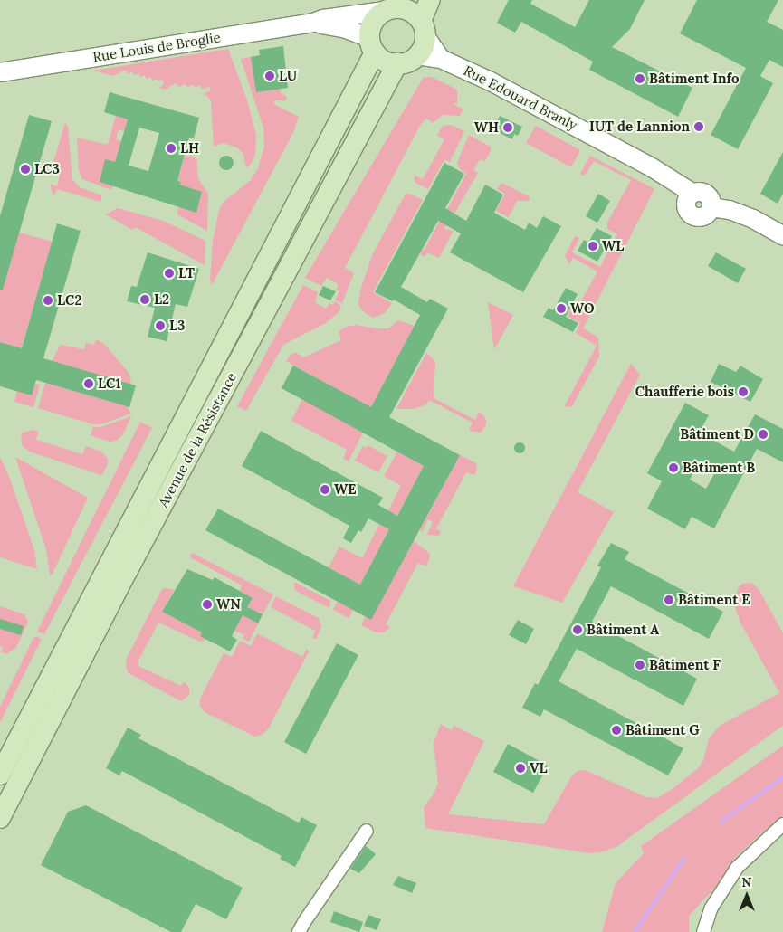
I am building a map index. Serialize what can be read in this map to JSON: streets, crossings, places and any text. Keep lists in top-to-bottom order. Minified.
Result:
{"streets":{"main road":["Avenue de la Résistance"],"street":["Rue Louis de Broglie","Rue Edouard Branly"]},"crossings":[["Rue Louis de Broglie","Rue Edouard Branly"],["Rue Louis de Broglie","Avenue de la Résistance"],["Rue Edouard Branly","Avenue de la Résistance"]],"places":["LU","Bâtiment Info","IUT de Lannion","WH","LH","LC3","WL","LT","L2","LC2","WO","L3","LC1","Chaufferie bois","Bâtiment D","Bâtiment B","WE","Bâtiment E","WN","Bâtiment A","Bâtiment F","Bâtiment G","VL"],"north":"top"}
